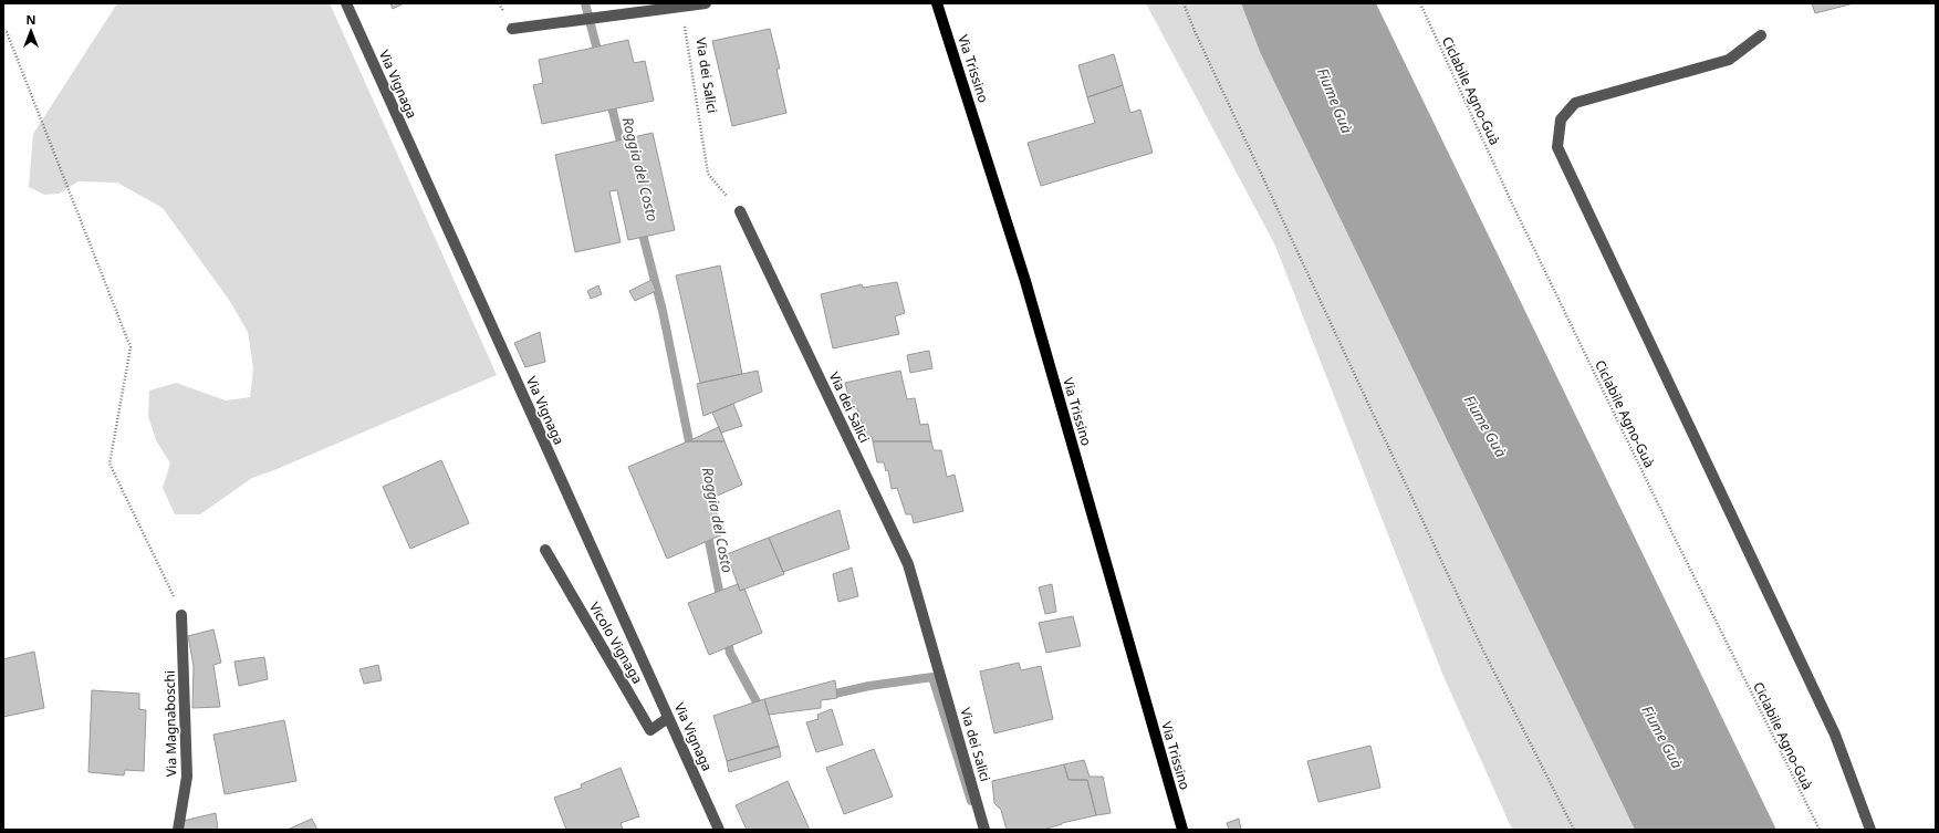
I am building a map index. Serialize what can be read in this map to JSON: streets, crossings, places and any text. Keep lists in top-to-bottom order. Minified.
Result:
{"streets":{"main road":["Via Trissino"],"street":["Via dei Salici","Via Vignaga","Vicolo Vignaga","Via Magnaboschi"],"path":["Ciclabile Agno-Guà"]},"crossings":[["Via Vignaga","Vicolo Vignaga"]],"water":["Fiume Guà","Roggia del Costo"],"north":"top"}
